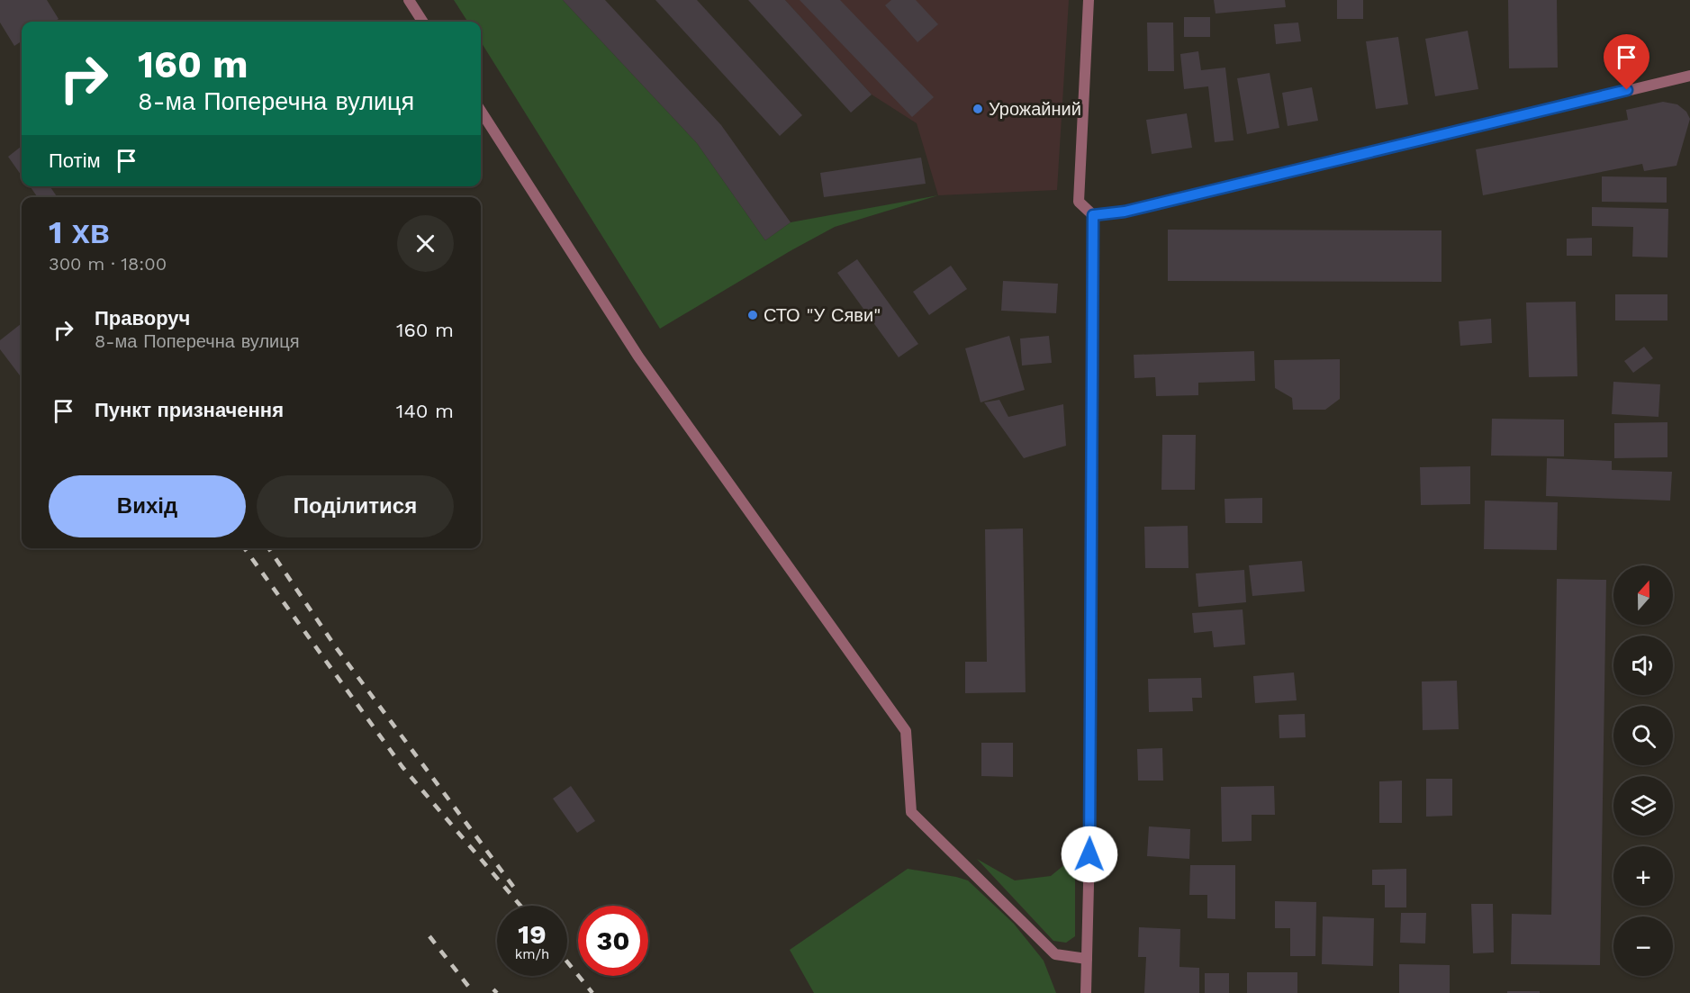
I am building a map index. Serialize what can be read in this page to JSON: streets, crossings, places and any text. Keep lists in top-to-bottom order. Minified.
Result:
{"places":["Урожайний","СТО \"У Сяви\""],"north":"top","page":{"turn":["160 m","8-ма Поперечна вулиця"],"then":"Потім","heading":["1 хв","300 m · 18:00"],"list":[{"name":"Праворуч","note":"8-ма Поперечна вулиця","value":"160 m"},{"name":"Пункт призначення","value":"140 m"}],"buttons":["Вихід","Поділитися"],"map_buttons":["+","−"],"speed":"19 km/h","limit":"30"}}
